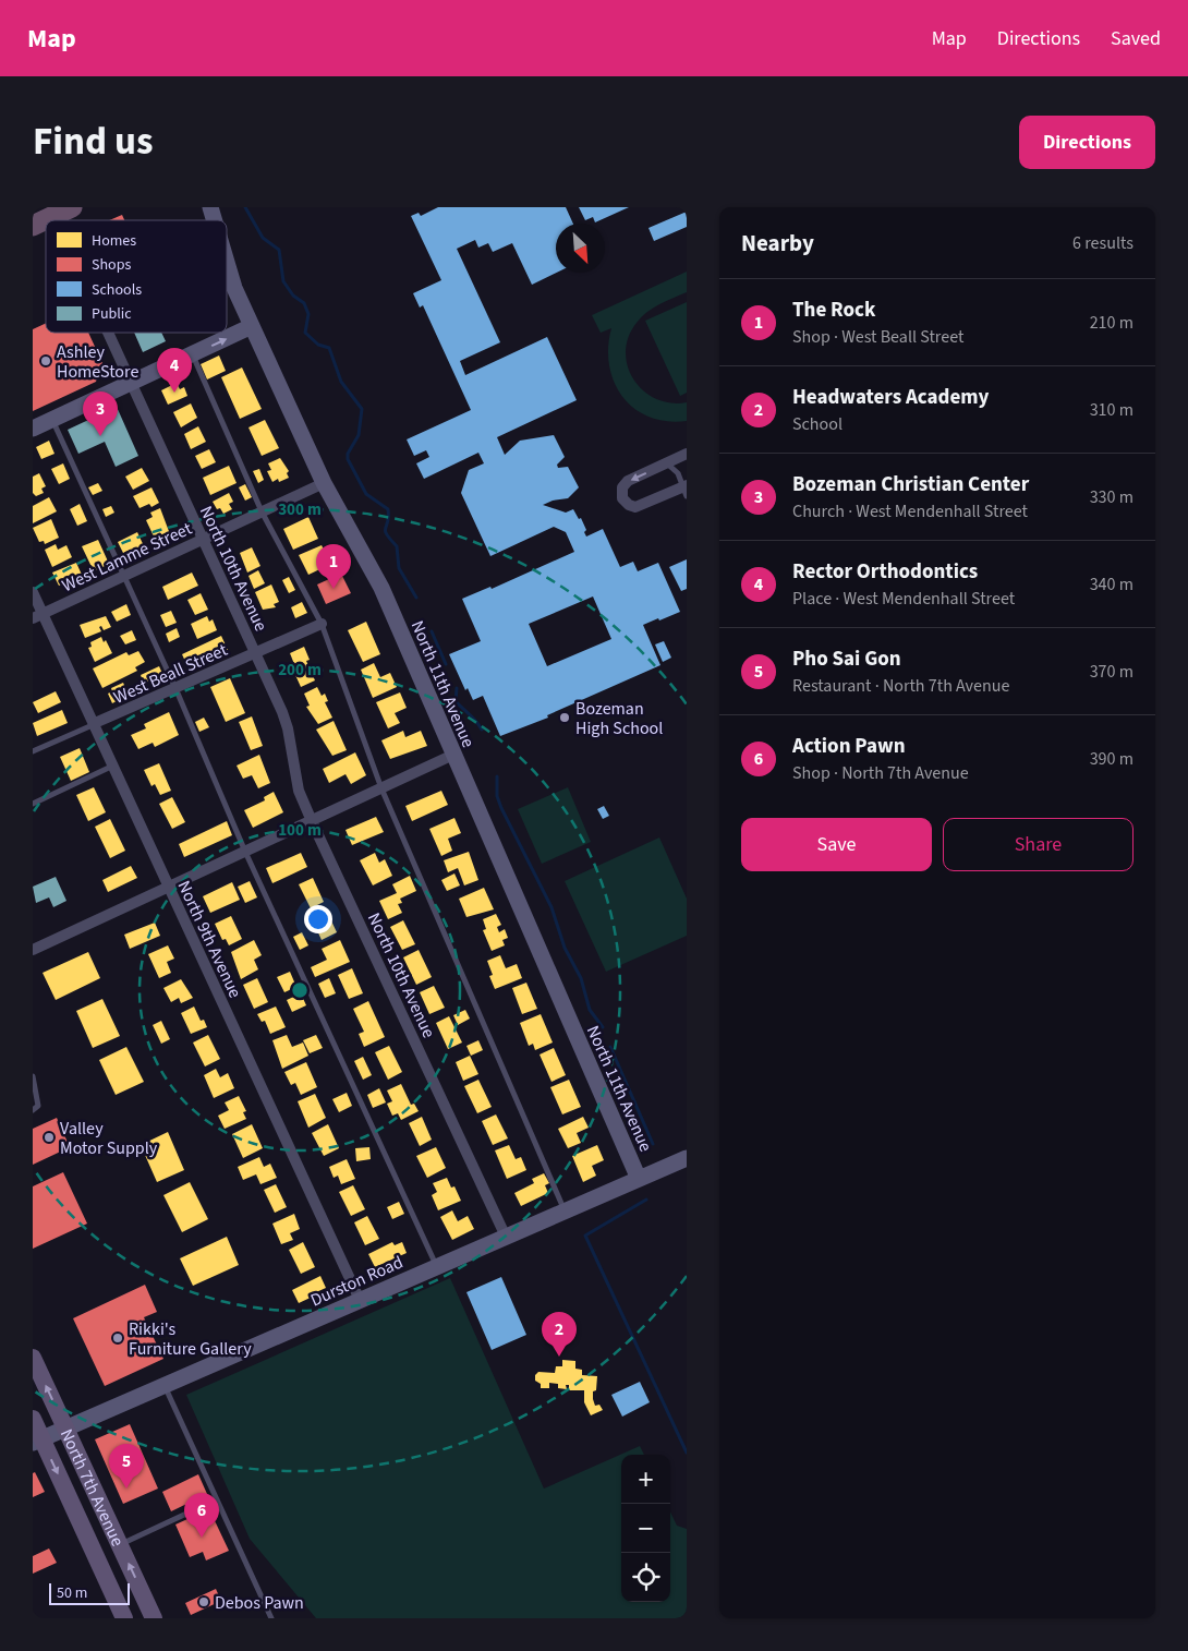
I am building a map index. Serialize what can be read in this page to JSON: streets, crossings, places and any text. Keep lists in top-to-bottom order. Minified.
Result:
{"streets":{"main road":["North 7th Avenue"],"street":["West Lamme Street","North 10th Avenue","West Beall Street","North 11th Avenue","North 9th Avenue","Durston Road"]},"crossings":[["West Lamme Street","North 10th Avenue"],["West Lamme Street","North 11th Avenue"],["West Lamme Street","North 9th Avenue"],["North 10th Avenue","West Beall Street"],["North 10th Avenue","Durston Road"],["West Beall Street","North 9th Avenue"],["North 11th Avenue","Durston Road"],["North 9th Avenue","Durston Road"],["Durston Road","North 7th Avenue"]],"places":["Ashley HomeStore","Bozeman High School","Valley Motor Supply","Rikki's Furniture Gallery","Debos Pawn"],"legend":["Homes","Shops","Schools","Public"],"scale_bar":"50 m","north":"bottom right","page":{"header":"Map","nav":["Map","Directions","Saved"],"title":"Find us","buttons":["Directions",["Save","Share"]],"heading":["Nearby","6 results"],"list":[{"mark":"1","name":"The Rock","note":"Shop · West Beall Street","value":"210 m"},{"mark":"2","name":"Headwaters Academy","note":"School","value":"310 m"},{"mark":"3","name":"Bozeman Christian Center","note":"Church · West Mendenhall Street","value":"330 m"},{"mark":"4","name":"Rector Orthodontics","note":"Place · West Mendenhall Street","value":"340 m"},{"mark":"5","name":"Pho Sai Gon","note":"Restaurant · North 7th Avenue","value":"370 m"},{"mark":"6","name":"Action Pawn","note":"Shop · North 7th Avenue","value":"390 m"}],"pins":["4","3","1","2","5","6"],"map_buttons":["+","−"],"scale":"50 m"},"rings":["300 m","200 m","100 m"]}
